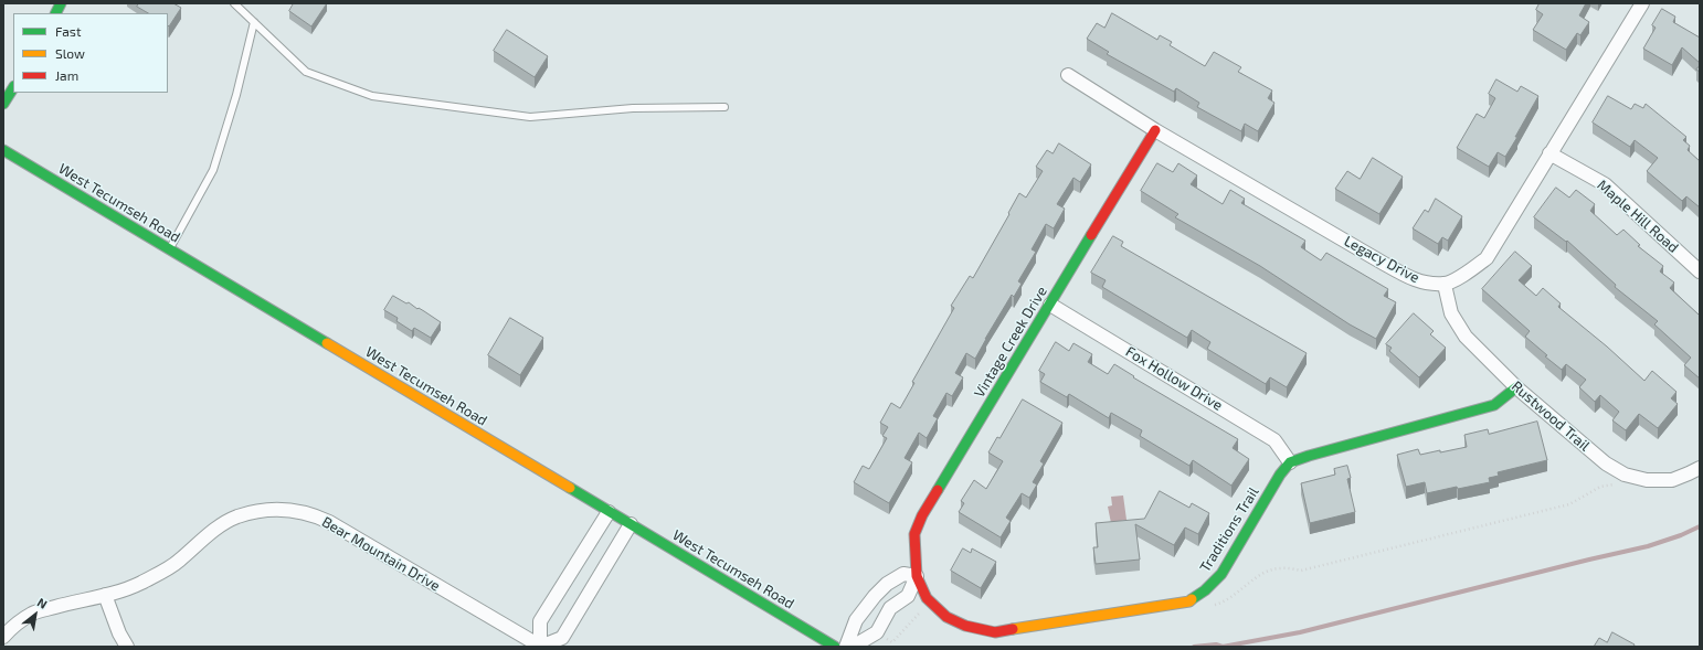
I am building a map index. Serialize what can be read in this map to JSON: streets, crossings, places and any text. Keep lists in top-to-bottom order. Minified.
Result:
{"streets":{"street":["West Tecumseh Road","Maple Hill Road","Legacy Drive","Vintage Creek Drive","Fox Hollow Drive","Rustwood Trail","Traditions Trail","Bear Mountain Drive"]},"crossings":[["Legacy Drive","Vintage Creek Drive"],["Legacy Drive","Rustwood Trail"],["Vintage Creek Drive","Fox Hollow Drive"],["Vintage Creek Drive","Traditions Trail"],["Fox Hollow Drive","Traditions Trail"]],"legend":["Fast","Slow","Jam"],"north":"top right"}
